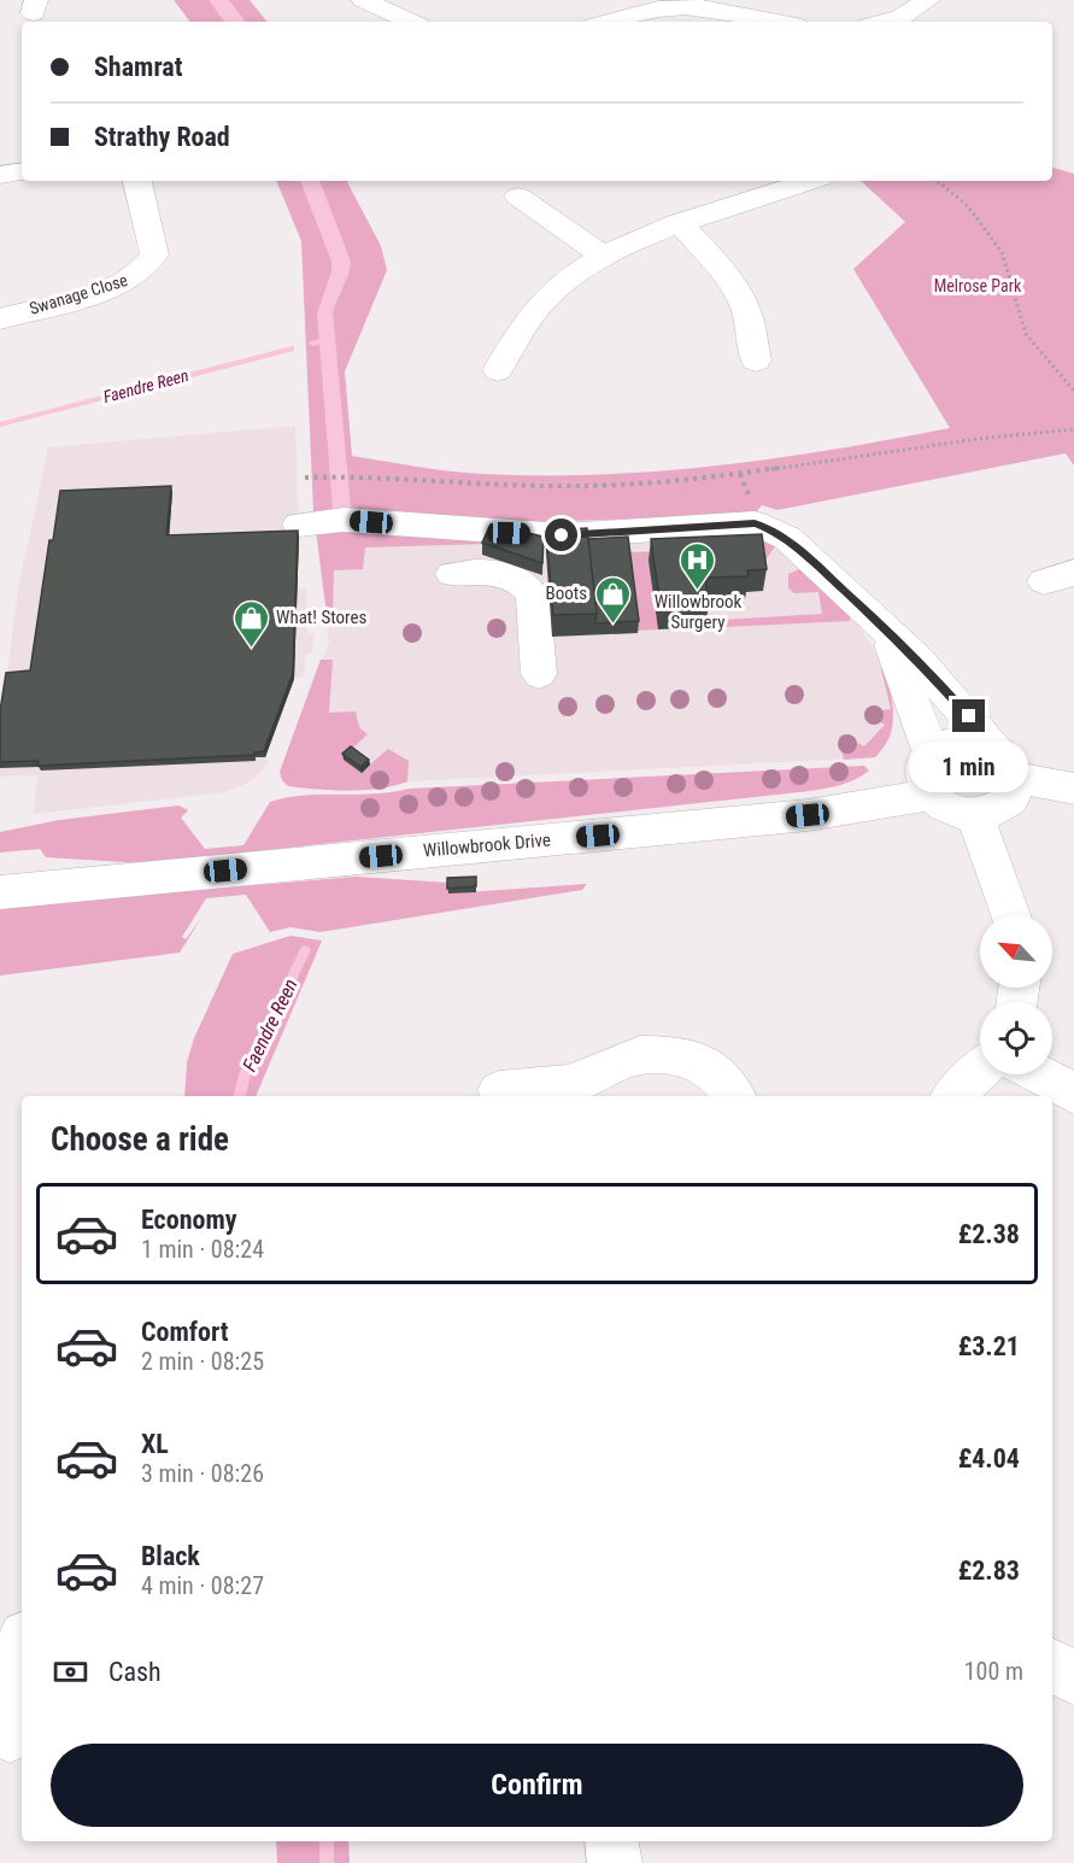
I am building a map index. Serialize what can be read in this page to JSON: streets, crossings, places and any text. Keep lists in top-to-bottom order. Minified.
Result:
{"streets":{"street":["Swanage Close","Willowbrook Drive"]},"water":["Faendre Reen"],"parks":["Melrose Park"],"places":{"hospital":["Willowbrook Surgery"],"shop":["Boots","What! Stores"]},"north":"top left","page":{"banner":["Shamrat","Strathy Road"],"bubble":"1 min","heading":"Choose a ride","list":[{"name":"Economy","note":"1 min · 08:24","value":"£2.38"},{"name":"Comfort","note":"2 min · 08:25","value":"£3.21"},{"name":"XL","note":"3 min · 08:26","value":"£4.04"},{"name":"Black","note":"4 min · 08:27","value":"£2.83"}],"pay":["Cash","100 m"],"buttons":"Confirm"}}
